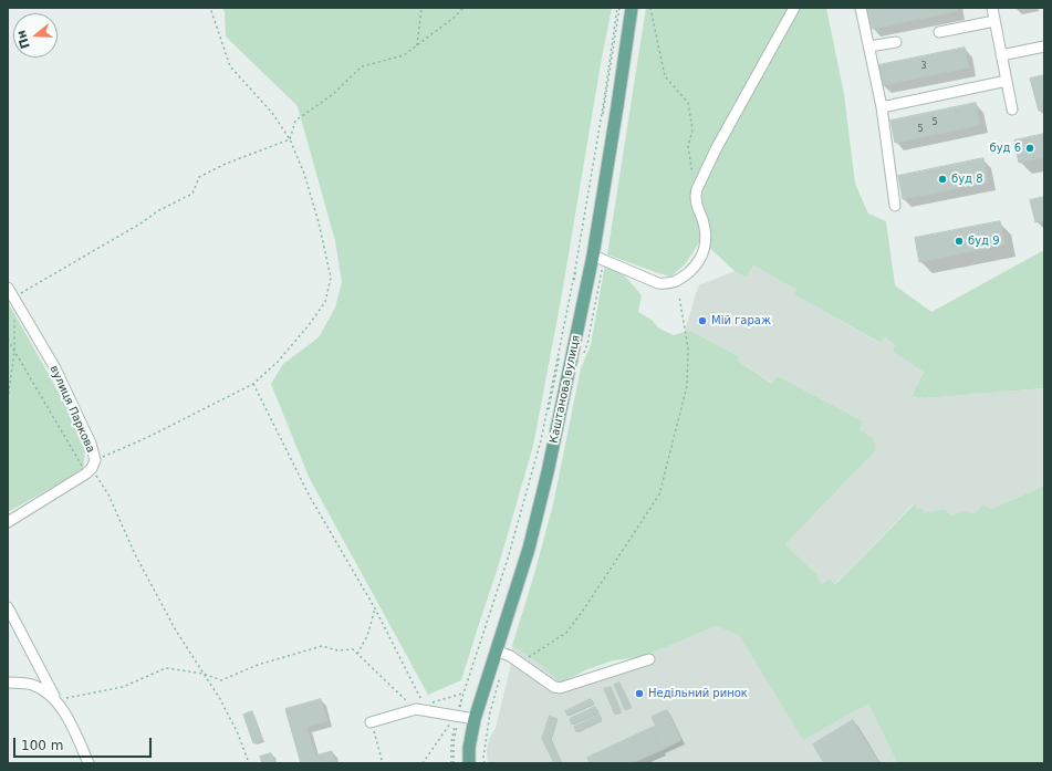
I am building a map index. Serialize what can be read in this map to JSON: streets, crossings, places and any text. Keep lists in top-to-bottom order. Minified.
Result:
{"streets":{"main road":["Каштанова вулиця"],"street":["вулиця Паркова"]},"places":["буд 6","буд 8","буд 9","Мій гараж","Недільний ринок"],"house_numbers":["3","5","5"],"scale_bar":"100 m","north":"left"}
